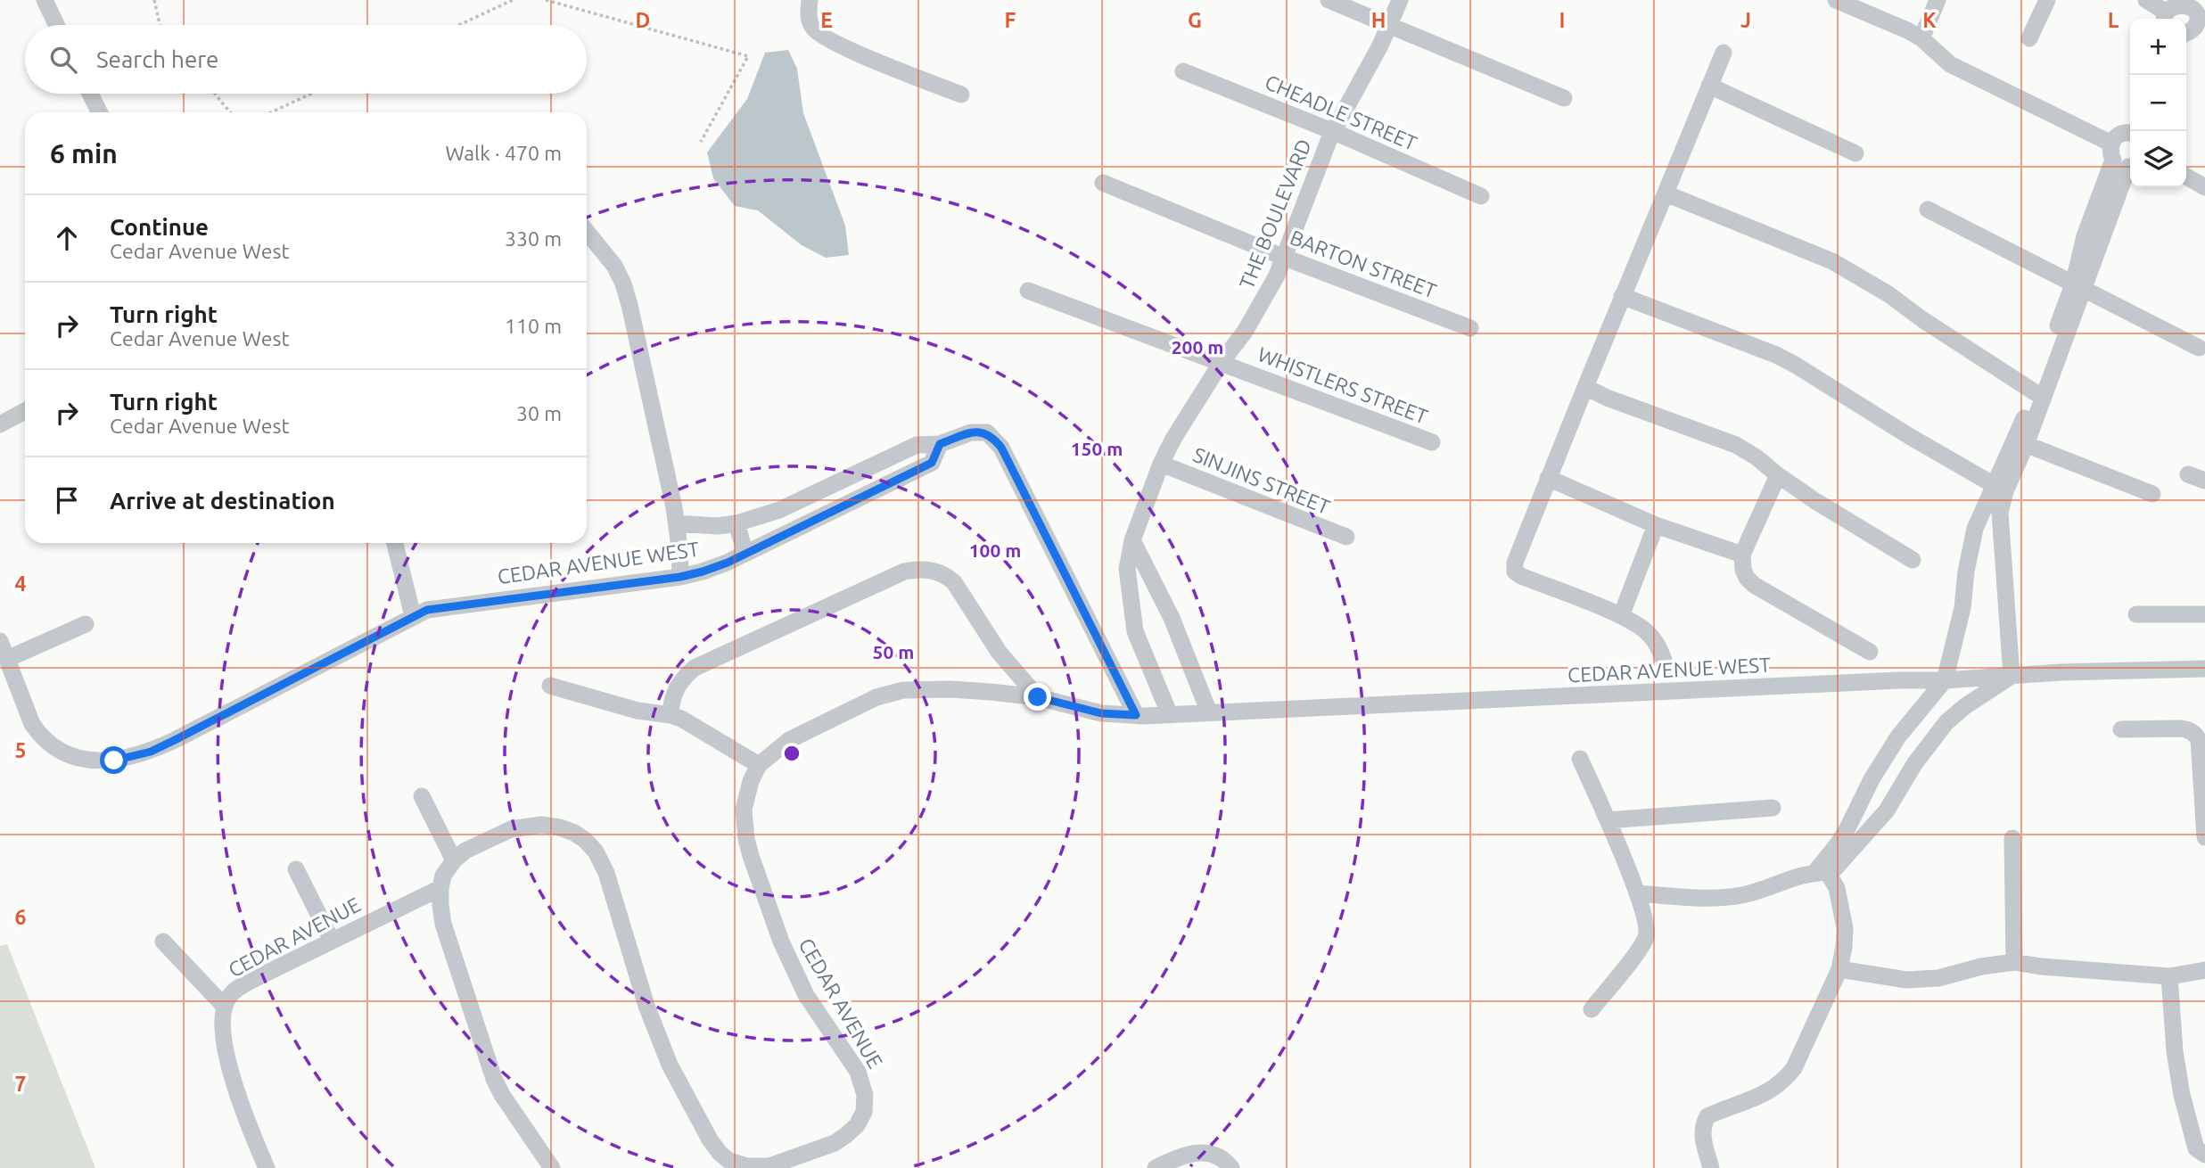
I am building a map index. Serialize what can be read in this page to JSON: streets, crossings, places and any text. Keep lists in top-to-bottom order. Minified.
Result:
{"streets":{"street":["CHEADLE STREET","THE BOULEVARD","BARTON STREET","WHISTLERS STREET","SINJINS STREET","CEDAR AVENUE WEST","CEDAR AVENUE"]},"crossings":[["CHEADLE STREET","THE BOULEVARD"],["THE BOULEVARD","BARTON STREET"],["THE BOULEVARD","WHISTLERS STREET"],["THE BOULEVARD","SINJINS STREET"],["THE BOULEVARD","CEDAR AVENUE WEST"]],"page":{"map_buttons":["+","−"],"search":"Search here","heading":["6 min","Walk · 470 m"],"list":[["Continue","Cedar Avenue West","330 m"],["Turn right","Cedar Avenue West","110 m"],["Turn right","Cedar Avenue West","30 m"],"Arrive at destination"]},"grid":{"columns":["D","E","F","G","H","I","J","K","L"],"rows":["4","5","6","7"]},"rings":["200 m","150 m","100 m","50 m"]}
